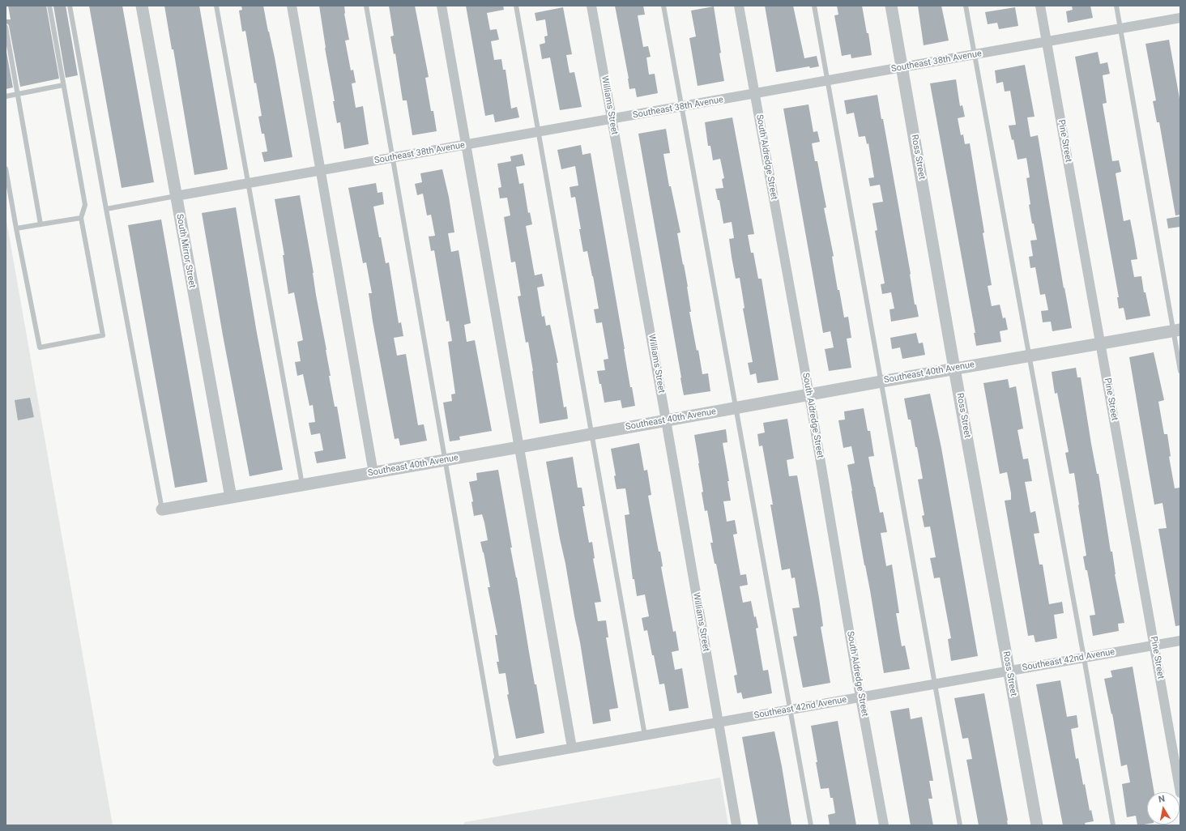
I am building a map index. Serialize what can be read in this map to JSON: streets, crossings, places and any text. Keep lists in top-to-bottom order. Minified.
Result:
{"streets":{"street":["Southeast 38th Avenue","Williams Street","Pine Street","South Aldredge Street","Ross Street","South Mirror Street","Southeast 40th Avenue","Southeast 42nd Avenue"]},"crossings":[["Southeast 38th Avenue","Williams Street"],["Southeast 38th Avenue","Pine Street"],["Southeast 38th Avenue","South Aldredge Street"],["Southeast 38th Avenue","Ross Street"],["Southeast 38th Avenue","South Mirror Street"],["Williams Street","Southeast 40th Avenue"],["Williams Street","Southeast 42nd Avenue"],["Pine Street","Southeast 40th Avenue"],["Pine Street","Southeast 42nd Avenue"],["South Aldredge Street","Southeast 40th Avenue"],["South Aldredge Street","Southeast 42nd Avenue"],["Ross Street","Southeast 40th Avenue"],["Ross Street","Southeast 42nd Avenue"],["South Mirror Street","Southeast 40th Avenue"]],"north":"top"}
